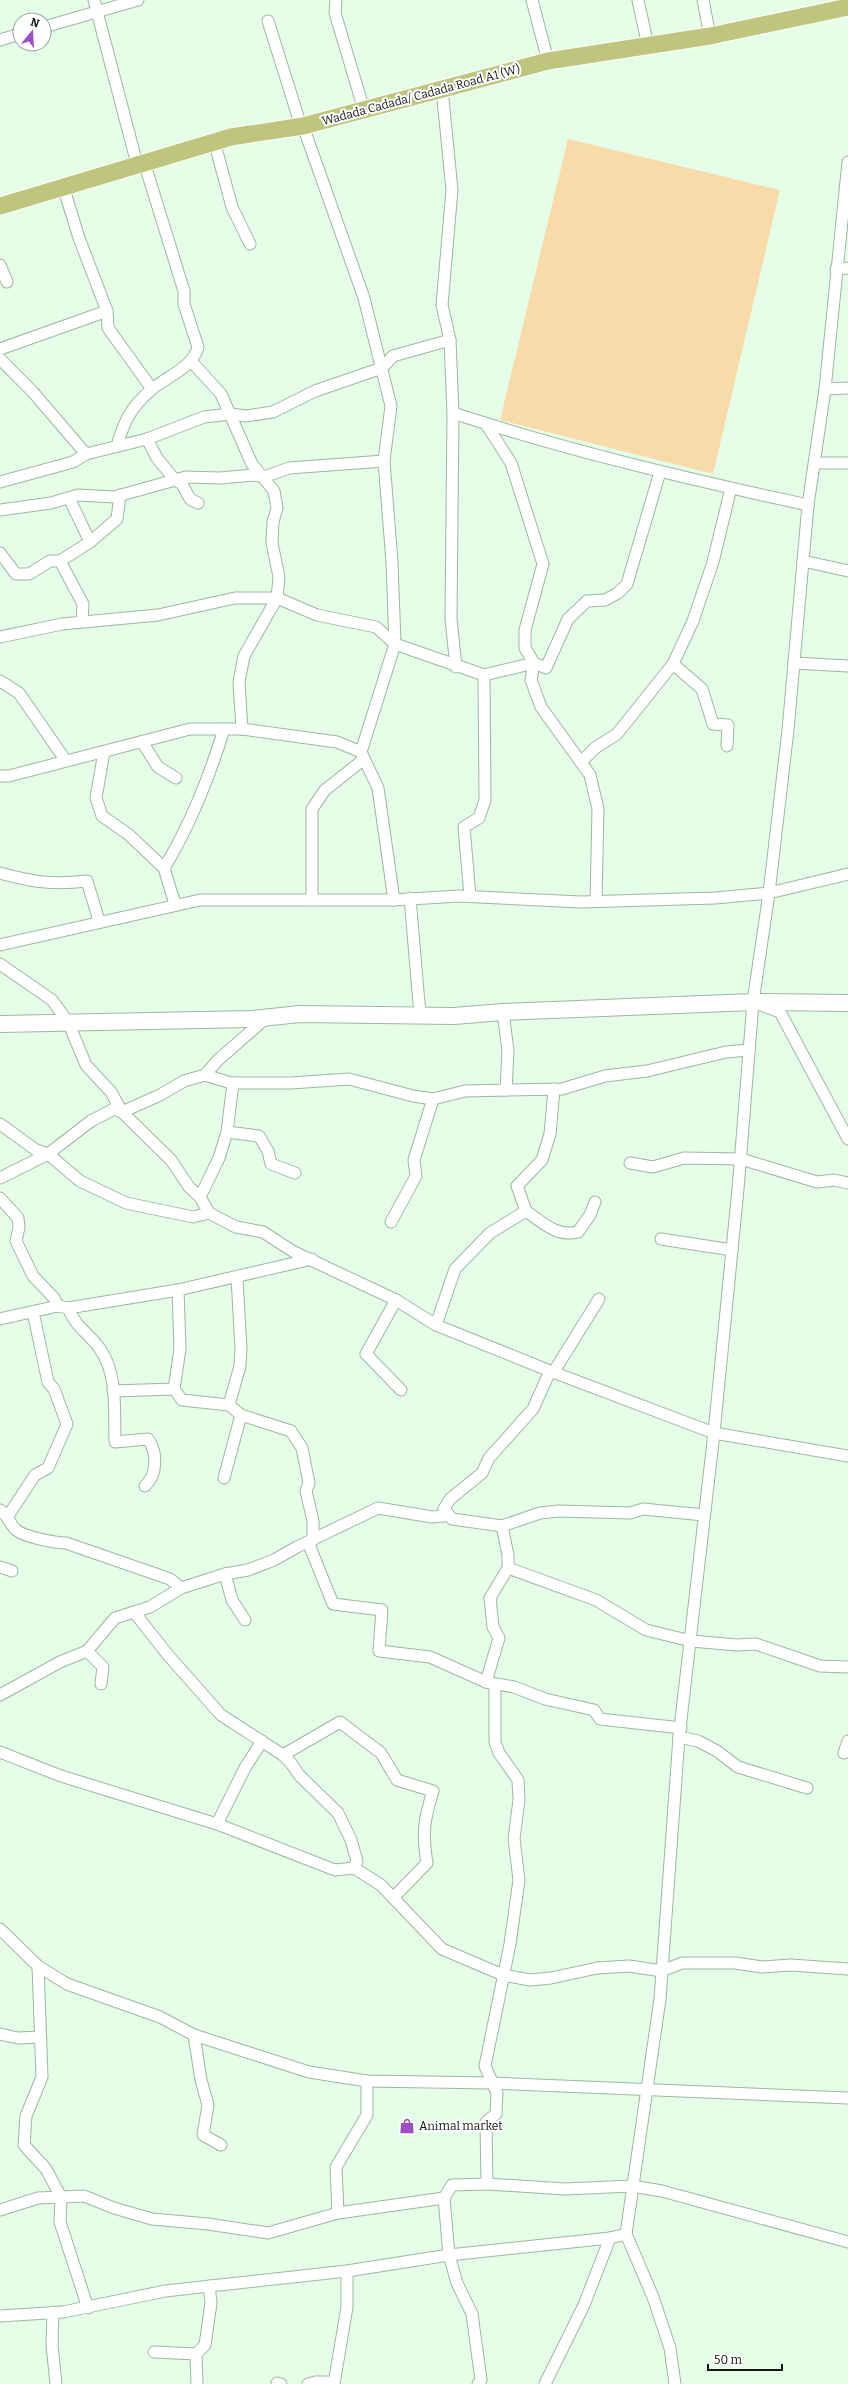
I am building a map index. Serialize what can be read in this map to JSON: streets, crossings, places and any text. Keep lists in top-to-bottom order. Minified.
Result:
{"streets":{"main road":["Wadada Cadada/ Cadada Road A1 (W)"]},"places":{"shop":["Animal market"]},"scale_bar":"50 m","north":"top"}
